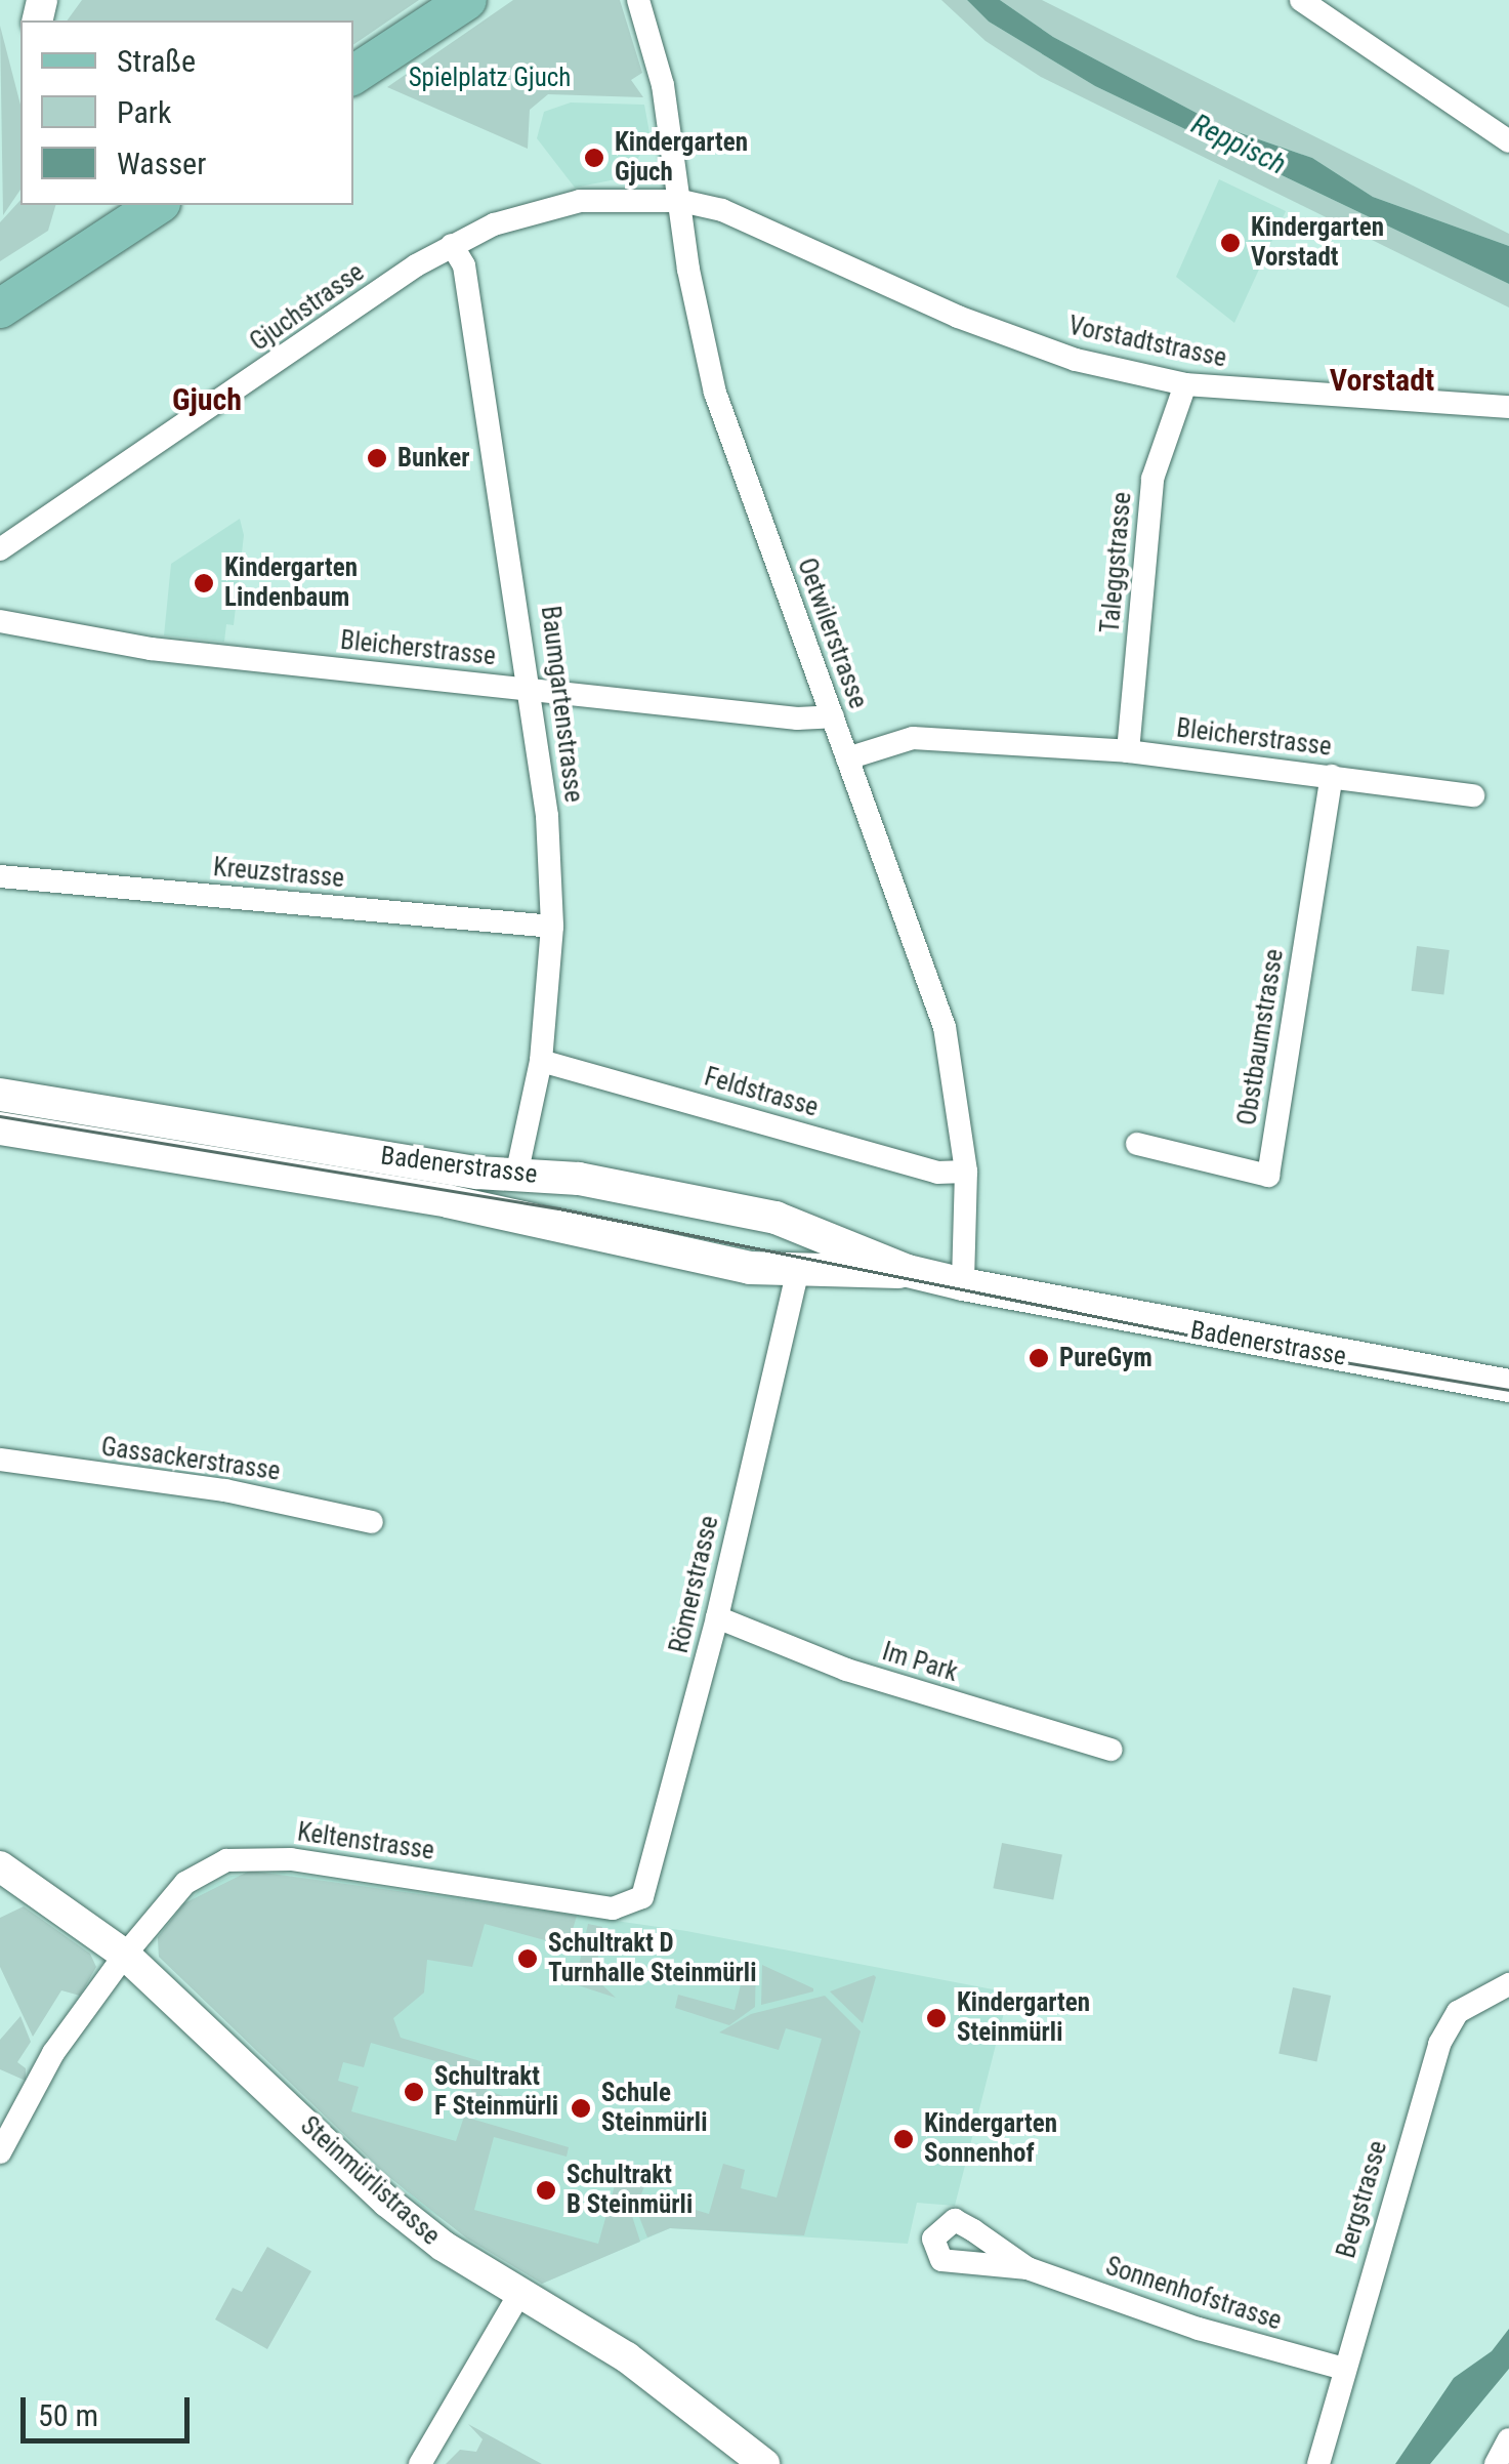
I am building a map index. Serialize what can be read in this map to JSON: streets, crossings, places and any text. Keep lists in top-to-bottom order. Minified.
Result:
{"streets":{"main road":["Badenerstrasse"],"street":["Gjuchstrasse","Vorstadtstrasse","Taleggstrasse","Oetwilerstrasse","Bleicherstrasse","Baumgartenstrasse","Kreuzstrasse","Obstbaumstrasse","Feldstrasse","Gassackerstrasse","Römerstrasse","Im Park","Keltenstrasse","Steinmürlistrasse","Bergstrasse","Sonnenhofstrasse"]},"crossings":[["Gjuchstrasse","Vorstadtstrasse"],["Gjuchstrasse","Oetwilerstrasse"],["Gjuchstrasse","Baumgartenstrasse"],["Vorstadtstrasse","Taleggstrasse"],["Vorstadtstrasse","Oetwilerstrasse"],["Taleggstrasse","Bleicherstrasse"],["Oetwilerstrasse","Bleicherstrasse"],["Oetwilerstrasse","Feldstrasse"],["Oetwilerstrasse","Badenerstrasse"],["Bleicherstrasse","Baumgartenstrasse"],["Bleicherstrasse","Obstbaumstrasse"],["Baumgartenstrasse","Kreuzstrasse"],["Baumgartenstrasse","Feldstrasse"],["Baumgartenstrasse","Badenerstrasse"],["Badenerstrasse","Römerstrasse"],["Römerstrasse","Im Park"],["Römerstrasse","Keltenstrasse"],["Keltenstrasse","Steinmürlistrasse"],["Bergstrasse","Sonnenhofstrasse"]],"districts":["Vorstadt","Gjuch"],"water":["Reppisch"],"parks":["Spielplatz Gjuch"],"places":["Kindergarten Gjuch","Kindergarten Vorstadt","Bunker","Kindergarten Lindenbaum","PureGym","Schultrakt D Turnhalle Steinmürli","Kindergarten Steinmürli","Schultrakt F Steinmürli","Schule Steinmürli","Kindergarten Sonnenhof","Schultrakt B Steinmürli"],"legend":["Straße","Park","Wasser"],"scale_bar":"50 m"}
